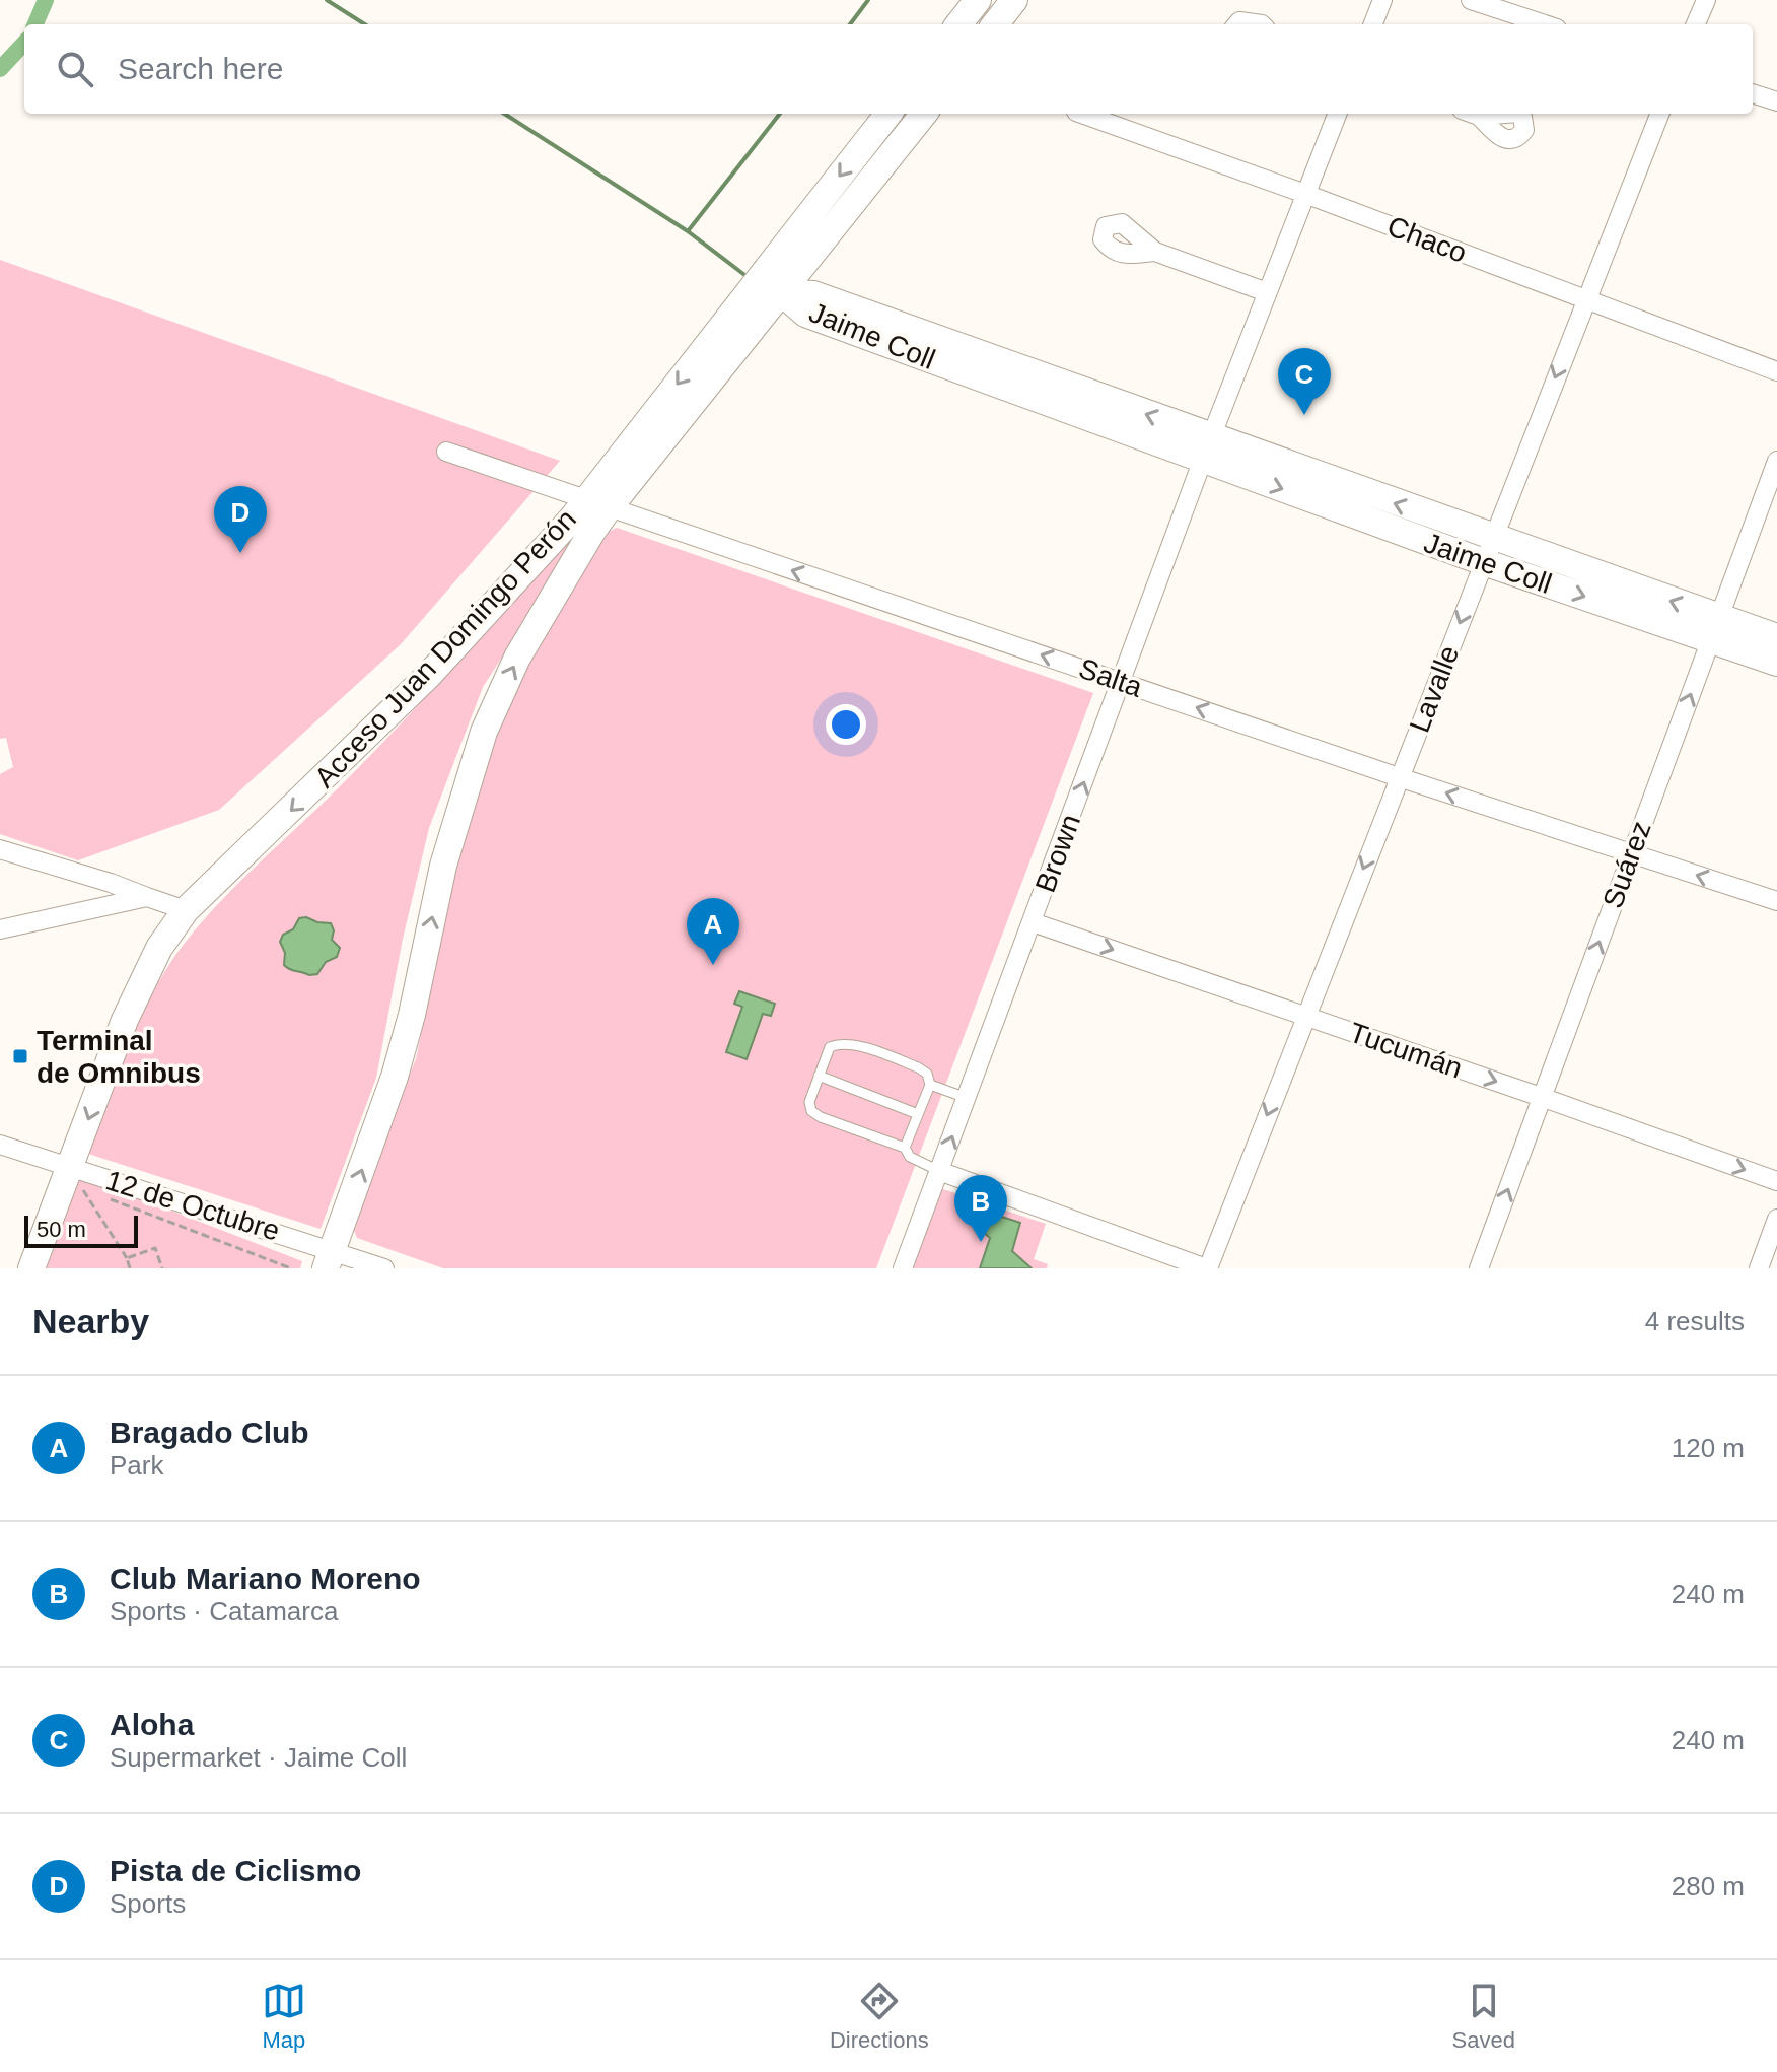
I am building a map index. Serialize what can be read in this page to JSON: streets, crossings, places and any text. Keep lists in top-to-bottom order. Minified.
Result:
{"streets":{"main road":["Jaime Coll","Acceso Juan Domingo Perón"],"street":["Chaco","Salta","Lavalle","Brown","Suárez","Tucumán","12 de Octubre"]},"crossings":[["Chaco","Lavalle"],["Chaco","Brown"],["Jaime Coll","Acceso Juan Domingo Perón"],["Jaime Coll","Lavalle"],["Jaime Coll","Brown"],["Jaime Coll","Suárez"],["Acceso Juan Domingo Perón","Salta"],["Acceso Juan Domingo Perón","12 de Octubre"],["Salta","Lavalle"],["Salta","Brown"],["Salta","Suárez"],["Lavalle","Tucumán"],["Brown","Tucumán"],["Suárez","Tucumán"]],"one_way":["Salta","Lavalle","Suárez","Tucumán"],"places":{"transit":["Terminal de Omnibus"]},"scale_bar":"50 m","page":{"search":"Search here","pins":["C","D","A","B"],"scale":"50 m","heading":["Nearby","4 results"],"list":[{"mark":"A","name":"Bragado Club","note":"Park","value":"120 m"},{"mark":"B","name":"Club Mariano Moreno","note":"Sports · Catamarca","value":"240 m"},{"mark":"C","name":"Aloha","note":"Supermarket · Jaime Coll","value":"240 m"},{"mark":"D","name":"Pista de Ciclismo","note":"Sports","value":"280 m"}],"nav":["Map","Directions","Saved"]}}
